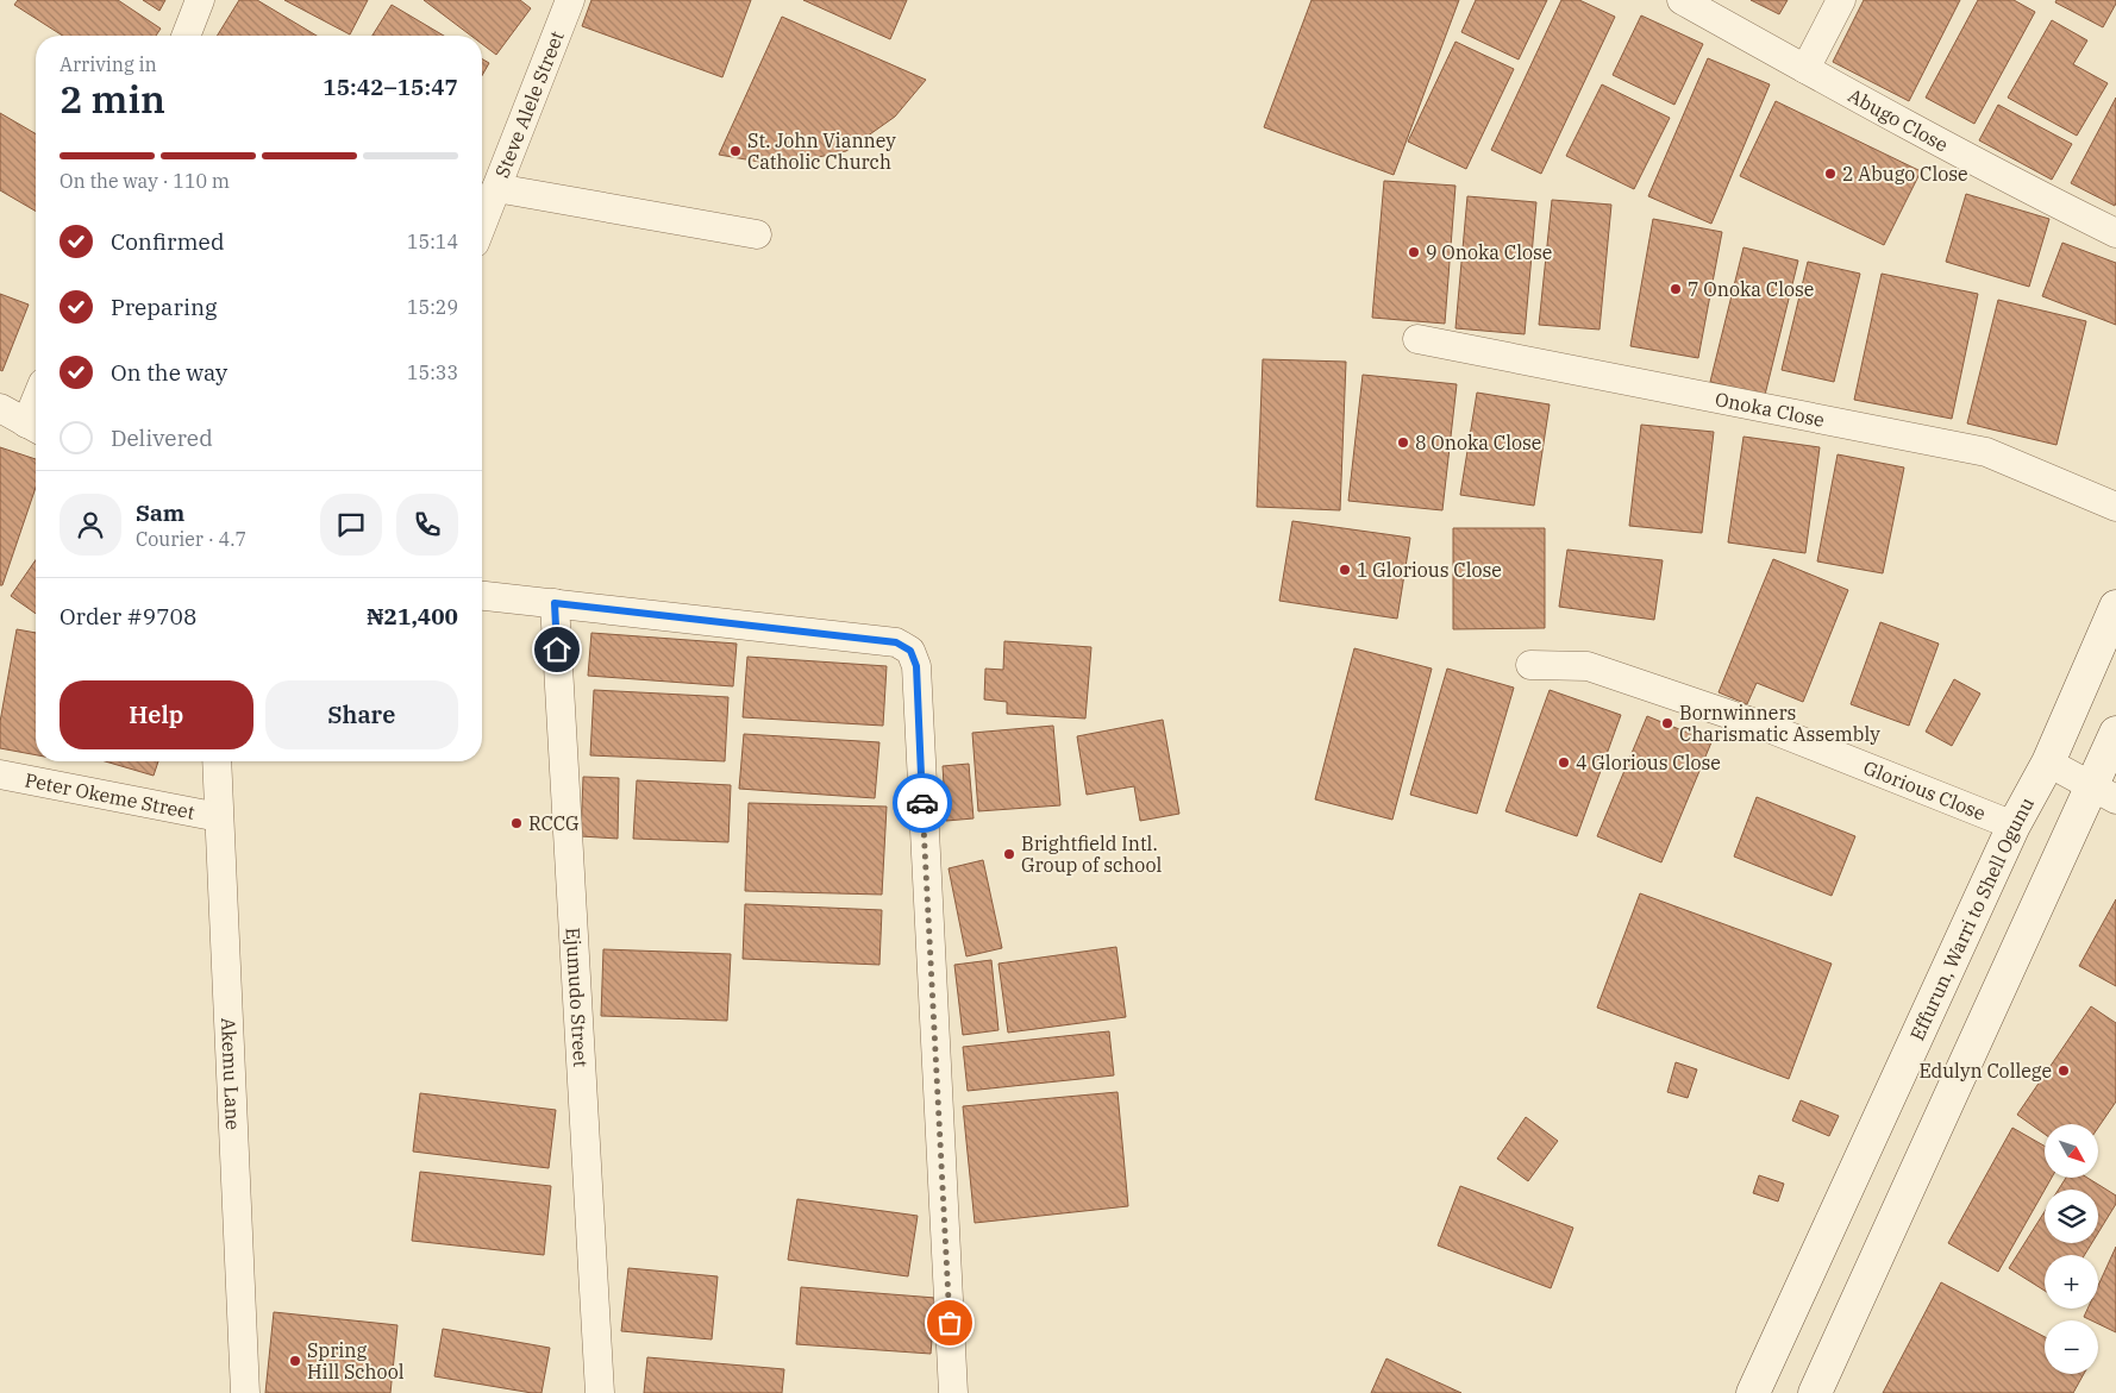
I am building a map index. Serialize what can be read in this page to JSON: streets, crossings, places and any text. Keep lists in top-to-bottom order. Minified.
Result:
{"streets":{"main road":["Effurun, Warri to Shell Ogunu"],"street":["Steve Alele Street","Abugo Close","Onoka Close","Glorious Close","Peter Okeme Street","Ejumudo Street","Akemu Lane"]},"crossings":[["Glorious Close","Effurun, Warri to Shell Ogunu"],["Peter Okeme Street","Akemu Lane"]],"places":["St. John Vianney Catholic Church","2 Abugo Close","9 Onoka Close","7 Onoka Close","8 Onoka Close","1 Glorious Close","Bornwinners Charismatic Assembly","4 Glorious Close","RCCG","Brightfield Intl. Group of school","Edulyn College","Spring Hill School"],"north":"bottom right","page":{"heading":["2 min","Arriving in","15:42–15:47"],"panel":["Sam","Courier · 4.7","Order #9708","₦21,400"],"bar":"On the way · 110 m","list":[["Confirmed","15:14"],["Preparing","15:29"],["On the way","15:33"],"Delivered"],"buttons":["Help","Share"],"map_buttons":["+","−"]}}
